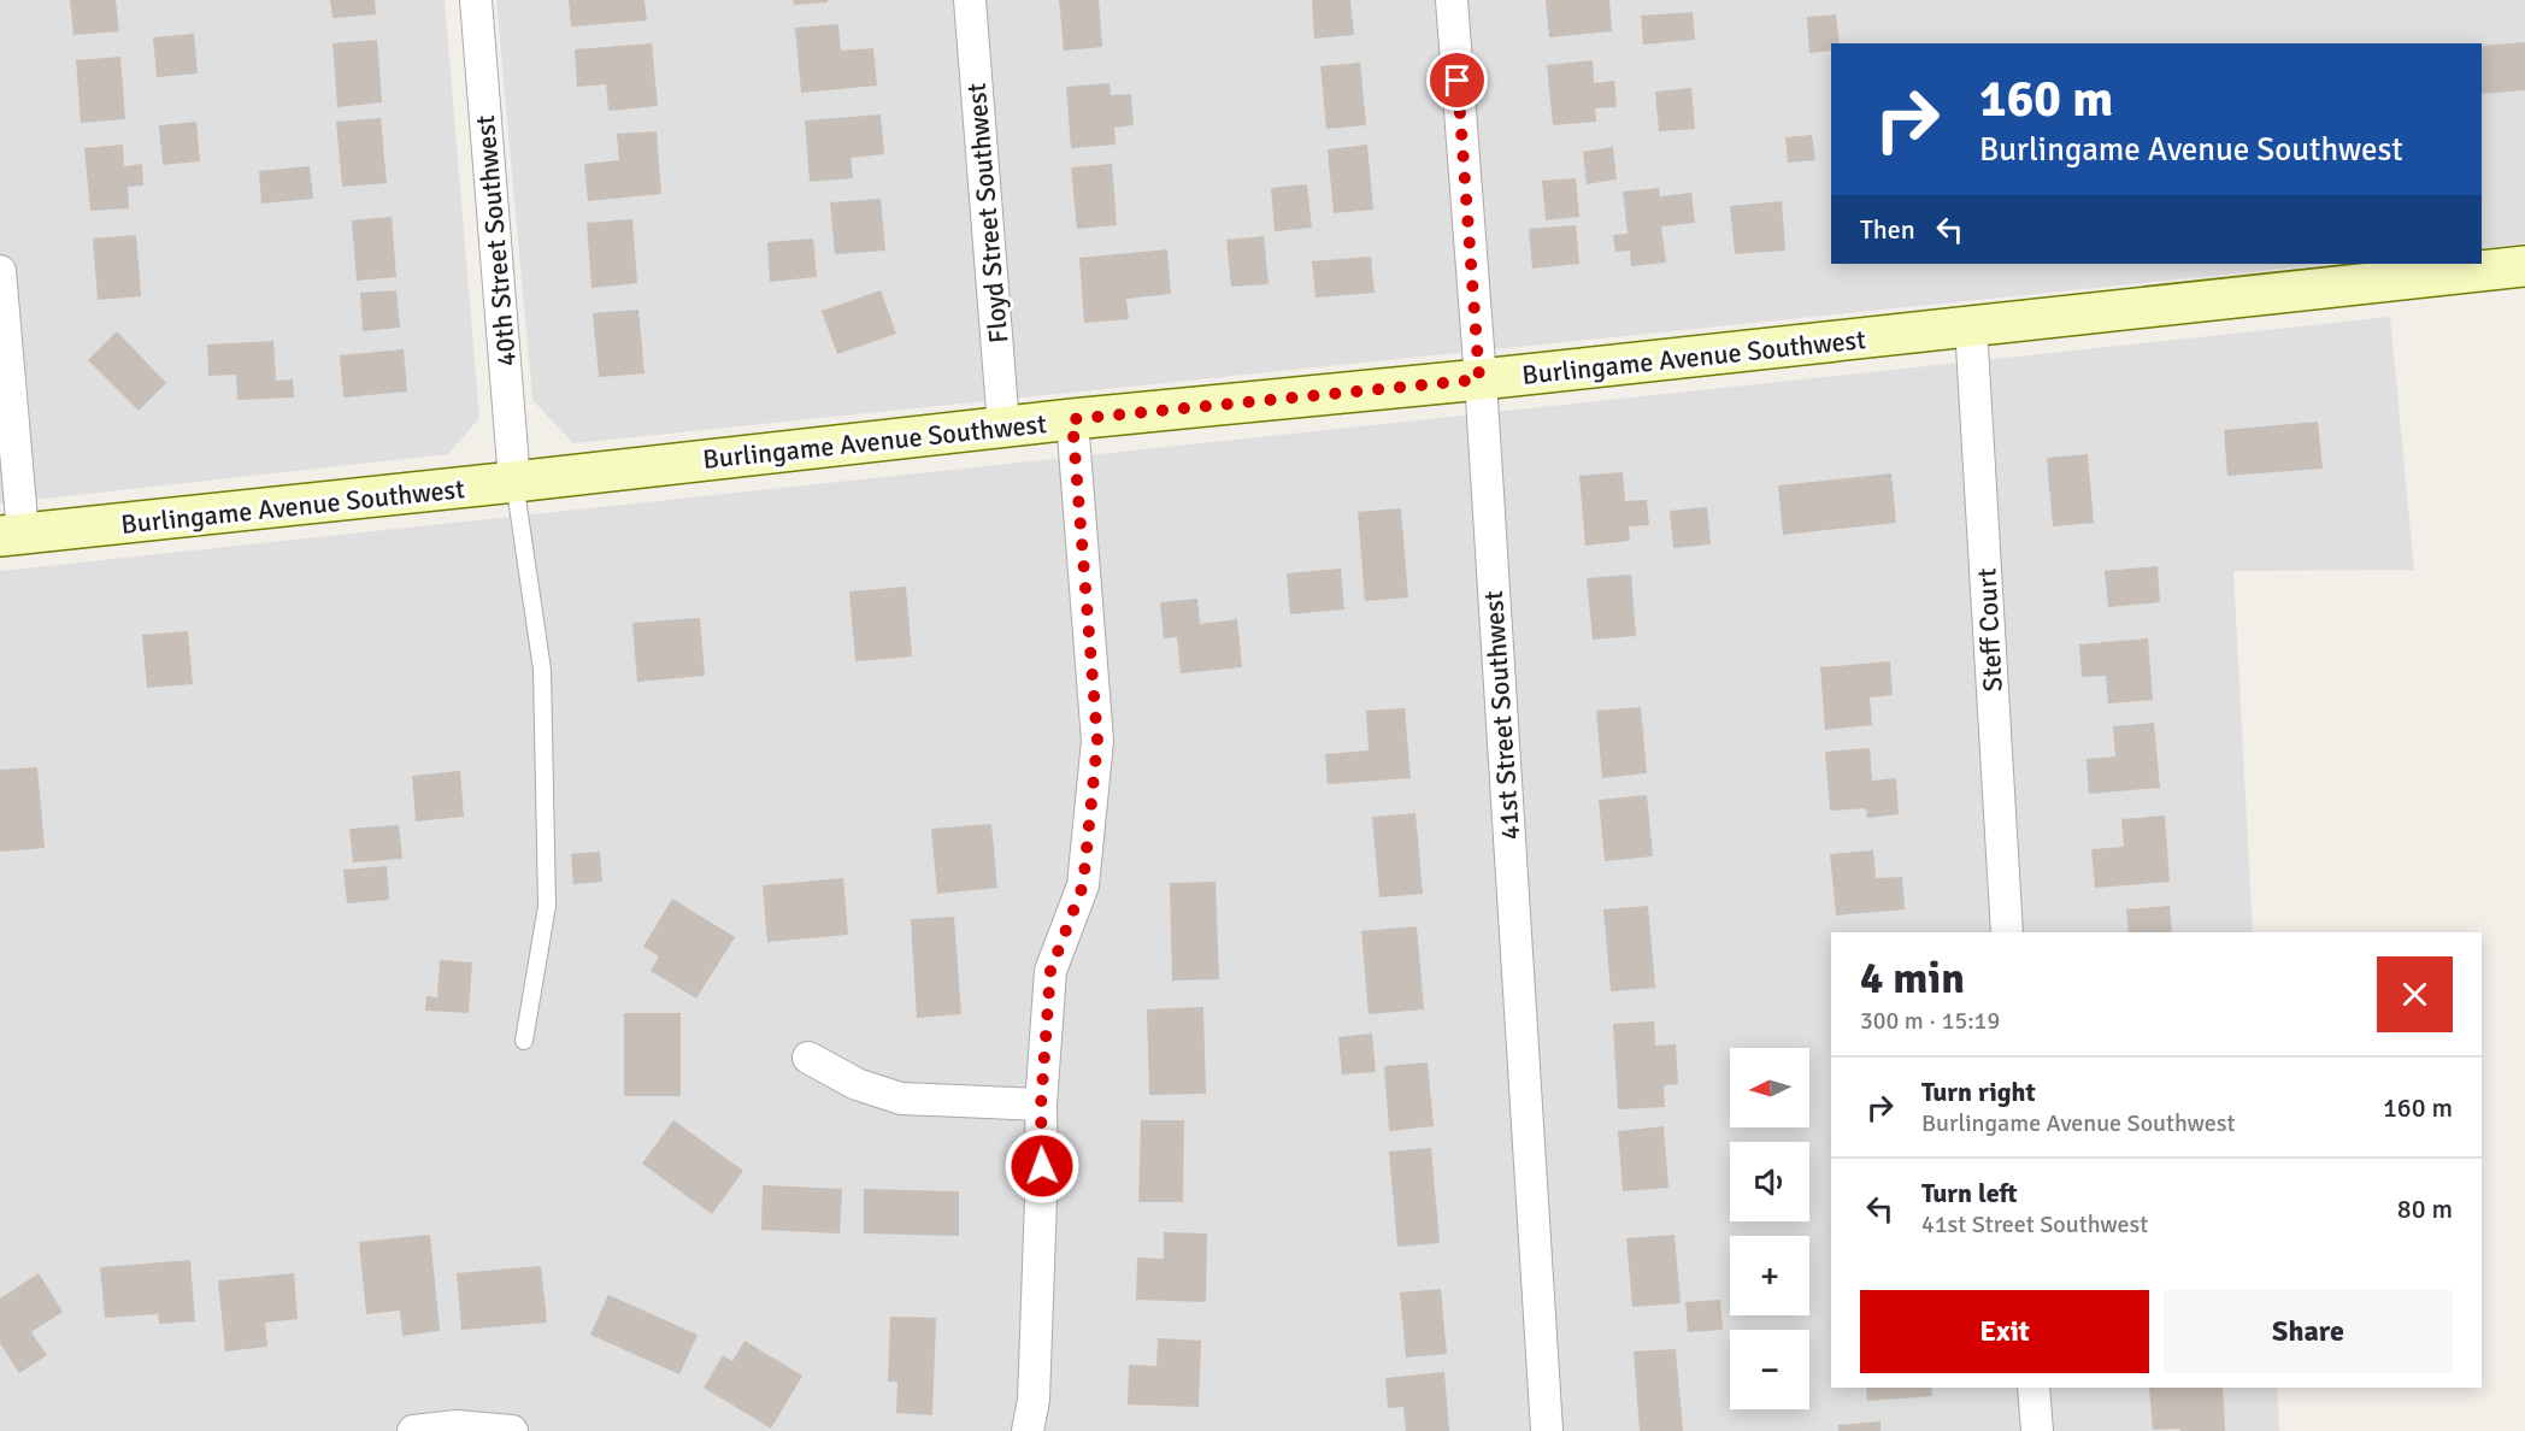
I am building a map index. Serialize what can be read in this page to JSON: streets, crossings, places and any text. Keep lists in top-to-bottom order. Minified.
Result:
{"streets":{"street":["Floyd Street Southwest","40th Street Southwest","Burlingame Avenue Southwest","Steff Court","41st Street Southwest"]},"crossings":[["Floyd Street Southwest","Burlingame Avenue Southwest"],["40th Street Southwest","Burlingame Avenue Southwest"],["Burlingame Avenue Southwest","Steff Court"],["Burlingame Avenue Southwest","41st Street Southwest"]],"north":"left","page":{"turn":["160 m","Burlingame Avenue Southwest"],"then":"Then","heading":["4 min","300 m · 15:19"],"map_buttons":["+","−"],"list":[{"name":"Turn right","note":"Burlingame Avenue Southwest","value":"160 m"},{"name":"Turn left","note":"41st Street Southwest","value":"80 m"}],"buttons":["Exit","Share"]}}
